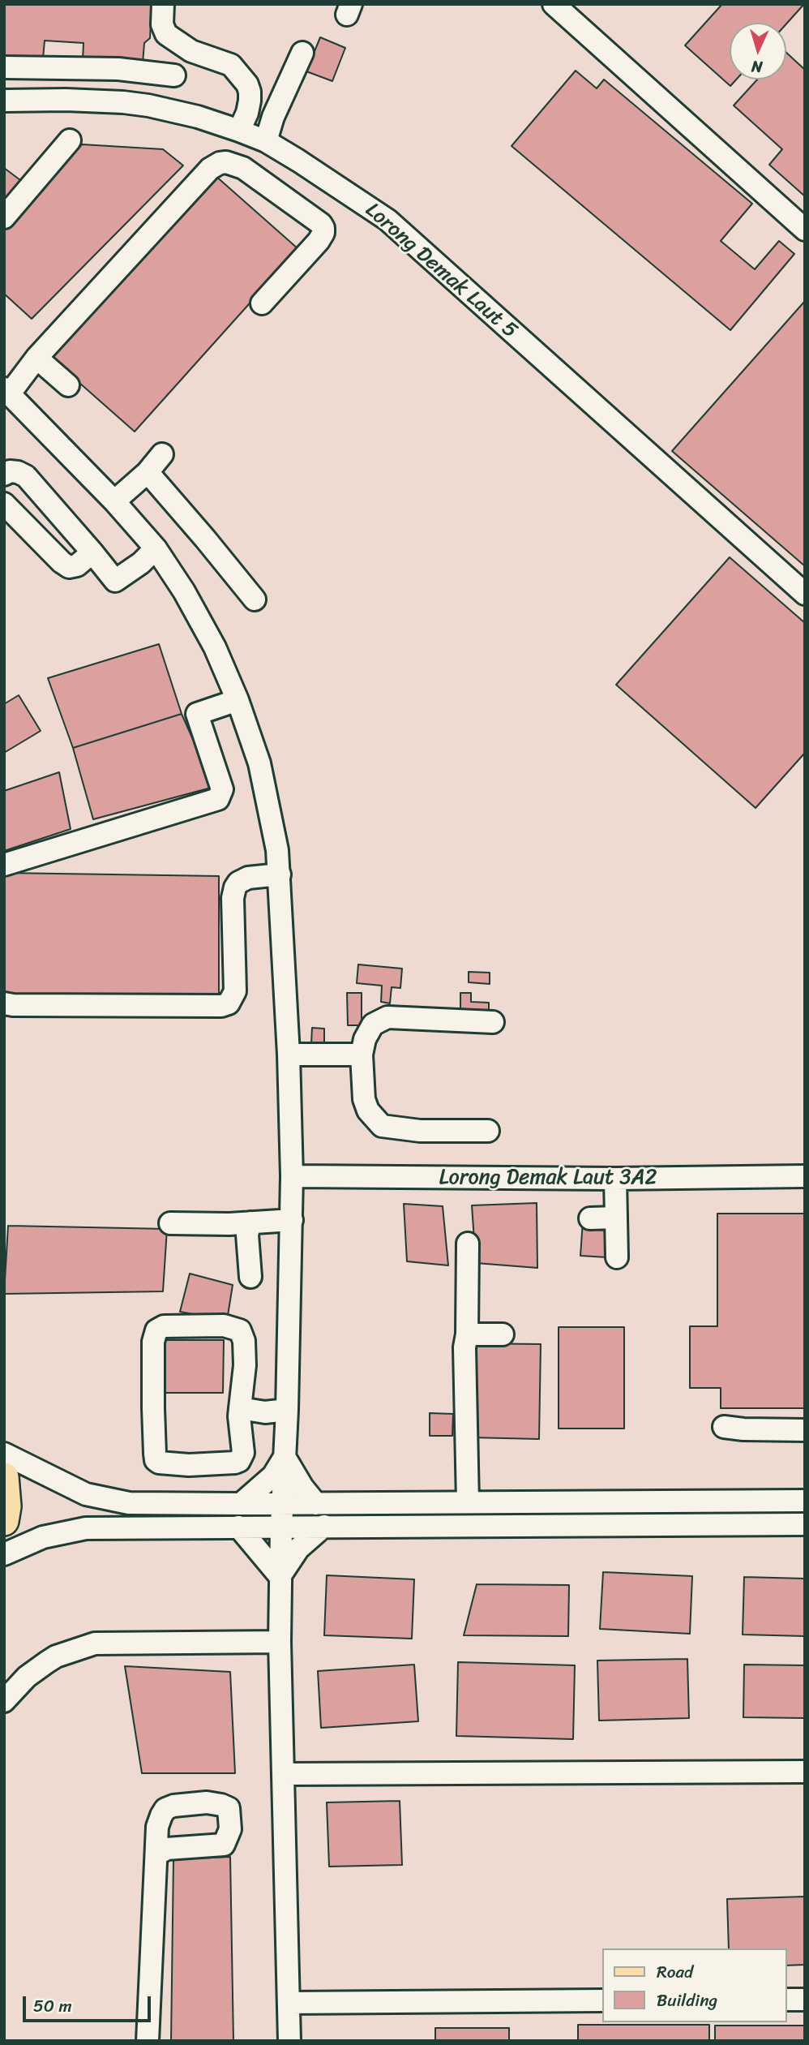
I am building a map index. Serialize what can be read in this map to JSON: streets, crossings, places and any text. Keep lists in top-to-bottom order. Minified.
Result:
{"streets":{"street":["Lorong Demak Laut 5","Lorong Demak Laut 3A2"]},"legend":["Road","Building"],"scale_bar":"50 m","north":"bottom"}
